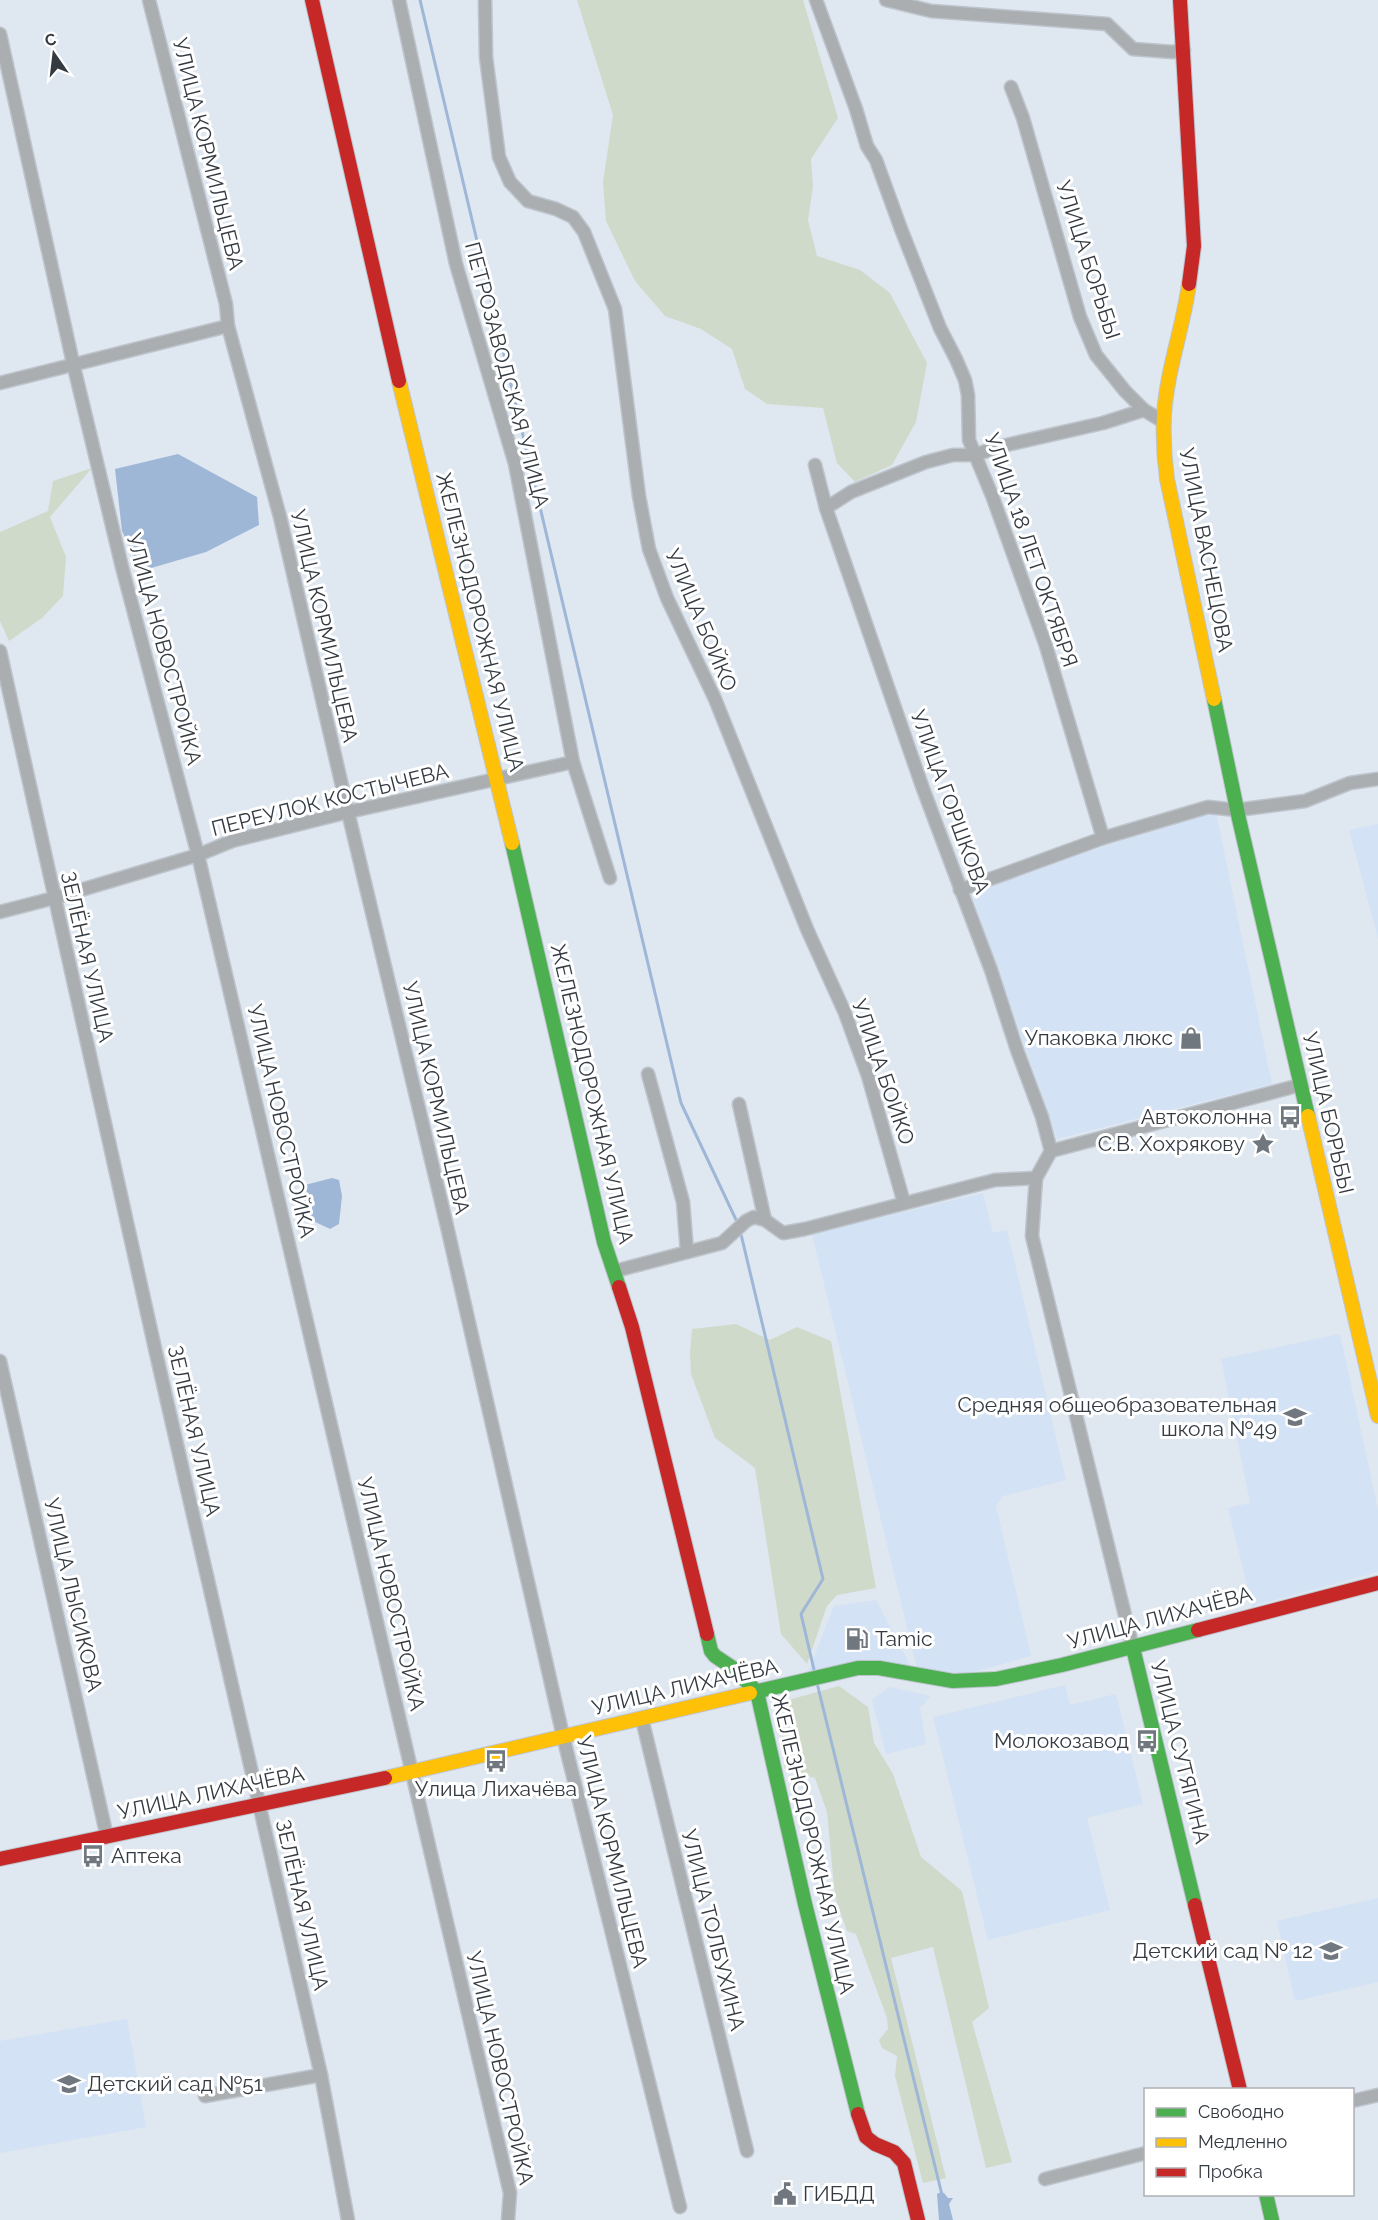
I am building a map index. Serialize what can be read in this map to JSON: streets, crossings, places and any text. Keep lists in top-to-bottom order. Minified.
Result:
{"streets":{"street":["УЛИЦА КОРМИЛЬЦЕВА","УЛИЦА БОРЬБЫ","ПЕТРОЗАВОДСКАЯ УЛИЦА","УЛИЦА 18 ЛЕТ ОКТЯБРЯ","УЛИЦА ВАСНЕЦОВА","УЛИЦА БОЙКО","ЖЕЛЕЗНОДОРОЖНАЯ УЛИЦА","УЛИЦА НОВОСТРОЙКА","ПЕРЕУЛОК КОСТЫЧЕВА","УЛИЦА ГОРШКОВА","ЗЕЛЁНАЯ УЛИЦА","УЛИЦА ЛЫСИКОВА","УЛИЦА ЛИХАЧЁВА","УЛИЦА СУТЯГИНА","УЛИЦА ТОЛБУХИНА"]},"crossings":[["УЛИЦА КОРМИЛЬЦЕВА","ПЕРЕУЛОК КОСТЫЧЕВА"],["УЛИЦА КОРМИЛЬЦЕВА","УЛИЦА ЛИХАЧЁВА"],["УЛИЦА БОРЬБЫ","УЛИЦА ВАСНЕЦОВА"],["ПЕТРОЗАВОДСКАЯ УЛИЦА","ПЕРЕУЛОК КОСТЫЧЕВА"],["ЖЕЛЕЗНОДОРОЖНАЯ УЛИЦА","ПЕРЕУЛОК КОСТЫЧЕВА"],["ЖЕЛЕЗНОДОРОЖНАЯ УЛИЦА","УЛИЦА ЛИХАЧЁВА"],["УЛИЦА НОВОСТРОЙКА","ПЕРЕУЛОК КОСТЫЧЕВА"],["УЛИЦА НОВОСТРОЙКА","УЛИЦА ЛИХАЧЁВА"],["ПЕРЕУЛОК КОСТЫЧЕВА","ЗЕЛЁНАЯ УЛИЦА"],["ЗЕЛЁНАЯ УЛИЦА","УЛИЦА ЛИХАЧЁВА"],["УЛИЦА ЛЫСИКОВА","УЛИЦА ЛИХАЧЁВА"],["УЛИЦА ЛИХАЧЁВА","УЛИЦА СУТЯГИНА"],["УЛИЦА ЛИХАЧЁВА","УЛИЦА ТОЛБУХИНА"]],"places":{"shop":["Упаковка люкс"],"bus stop":["Автоколонна","Молокозавод","Улица Лихачёва","Аптека"],"place":["С.В. Хохрякову"],"school or university":["Средняя общеобразовательная школа №49","Детский сад № 12","Детский сад №51"],"fuel station":["Tamic"],"public building":["ГИБДД"]},"legend":["Свободно","Медленно","Пробка"],"north":"top"}
